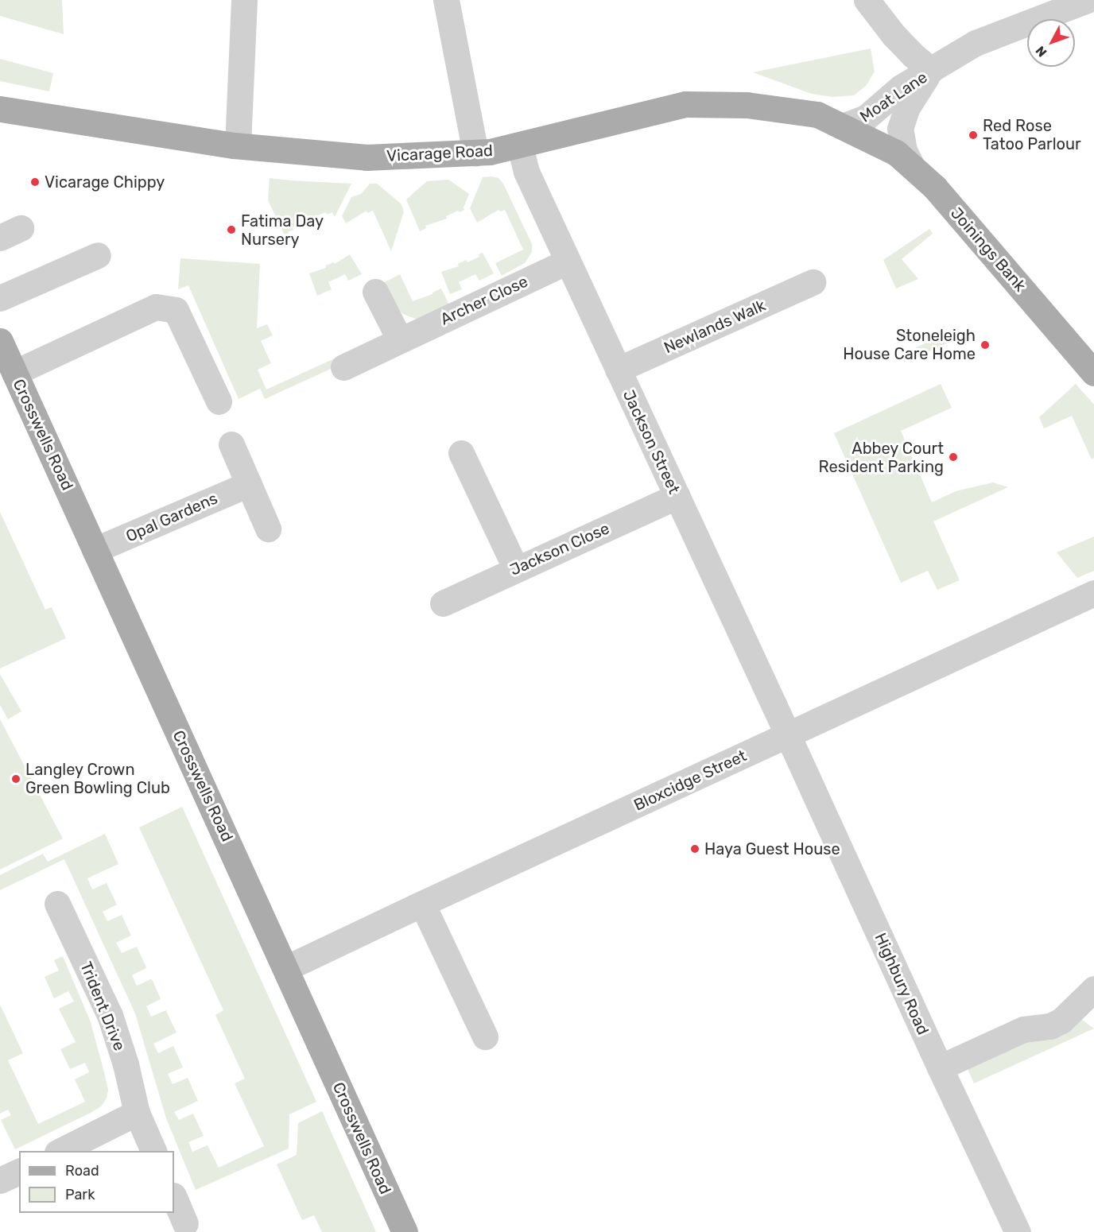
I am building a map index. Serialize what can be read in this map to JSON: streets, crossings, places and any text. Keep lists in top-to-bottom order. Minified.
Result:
{"streets":{"main road":["Vicarage Road","Joinings Bank","Crosswells Road"],"street":["Moat Lane","Archer Close","Newlands Walk","Jackson Street","Opal Gardens","Jackson Close","Bloxcidge Street","Highbury Road","Trident Drive"]},"crossings":[["Moat Lane","Vicarage Road"],["Moat Lane","Joinings Bank"],["Vicarage Road","Joinings Bank"],["Vicarage Road","Jackson Street"],["Archer Close","Jackson Street"],["Newlands Walk","Jackson Street"],["Crosswells Road","Opal Gardens"],["Crosswells Road","Bloxcidge Street"],["Jackson Street","Jackson Close"],["Jackson Street","Bloxcidge Street"],["Jackson Street","Highbury Road"],["Bloxcidge Street","Highbury Road"]],"places":["Red Rose Tatoo Parlour","Vicarage Chippy","Fatima Day Nursery","Stoneleigh House Care Home","Abbey Court Resident Parking","Langley Crown Green Bowling Club","Haya Guest House"],"legend":["Road","Park"],"north":"bottom left"}
